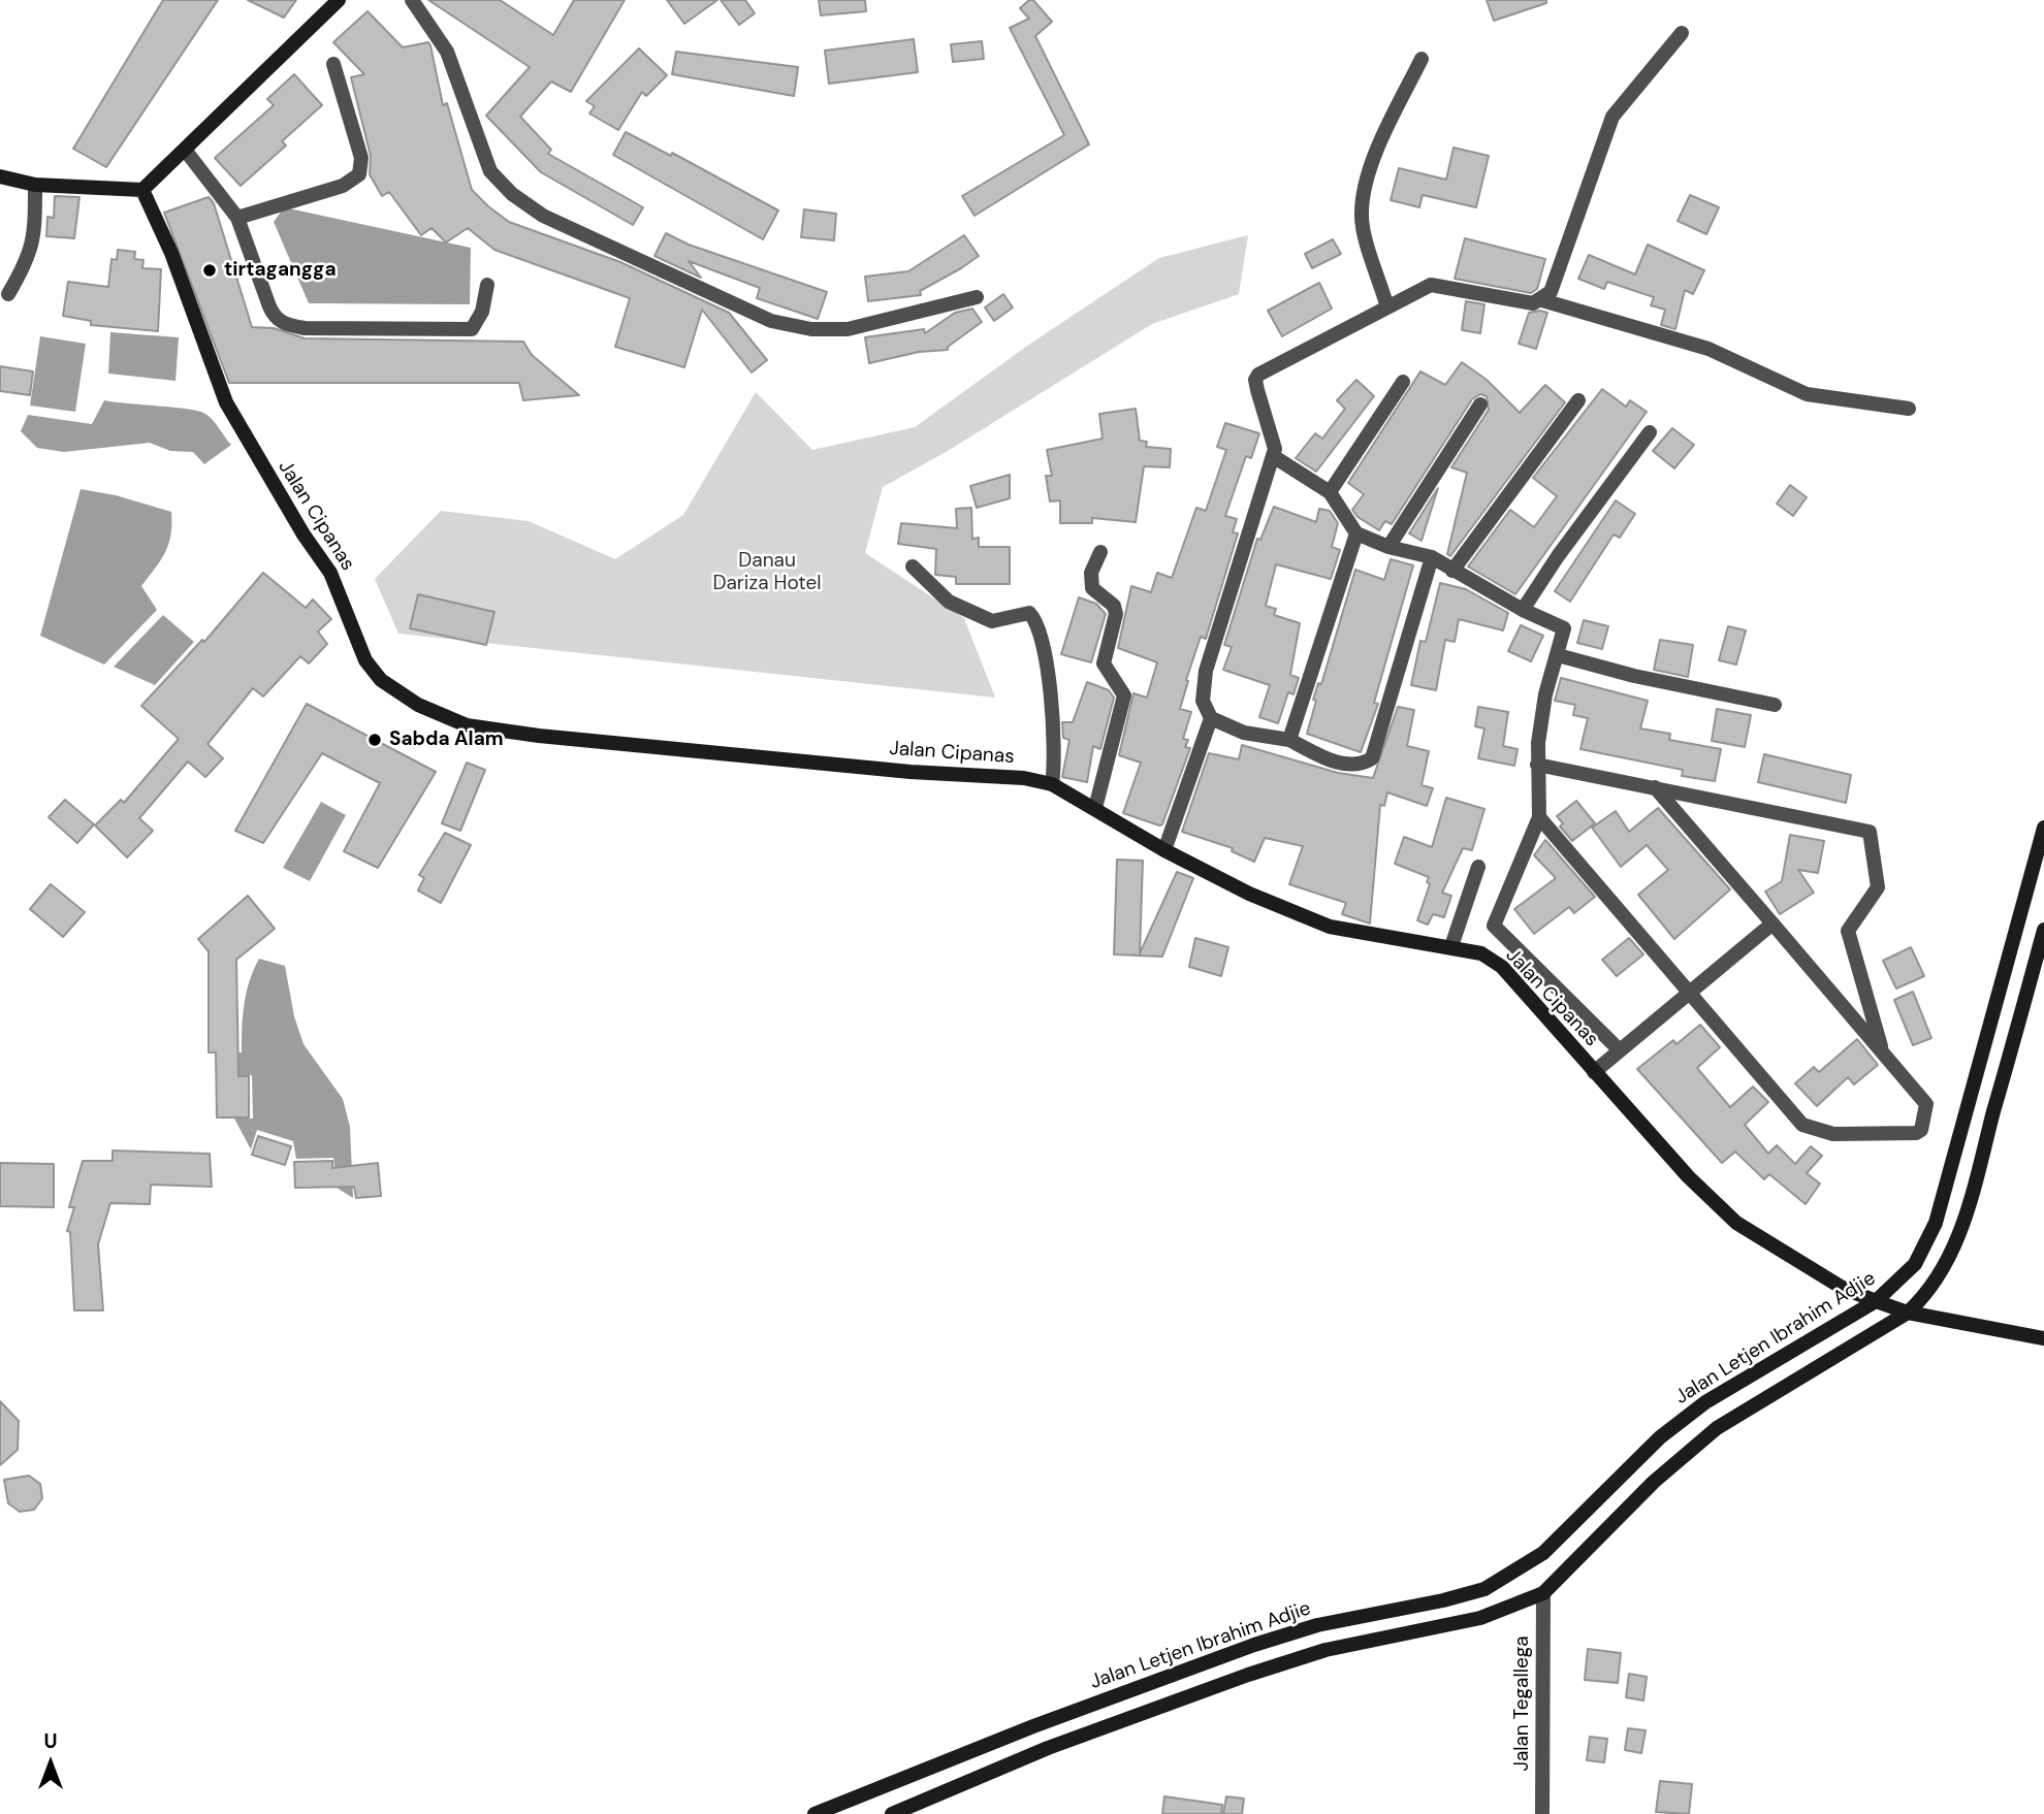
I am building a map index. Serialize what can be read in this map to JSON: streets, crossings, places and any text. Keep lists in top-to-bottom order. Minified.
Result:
{"streets":{"street":["Jalan Cipanas","Jalan Letjen Ibrahim Adjie","Jalan Tegallega"]},"crossings":[["Jalan Cipanas","Jalan Letjen Ibrahim Adjie"]],"parks":["Danau Dariza Hotel"],"places":["tirtagangga","Sabda Alam"],"north":"top"}
